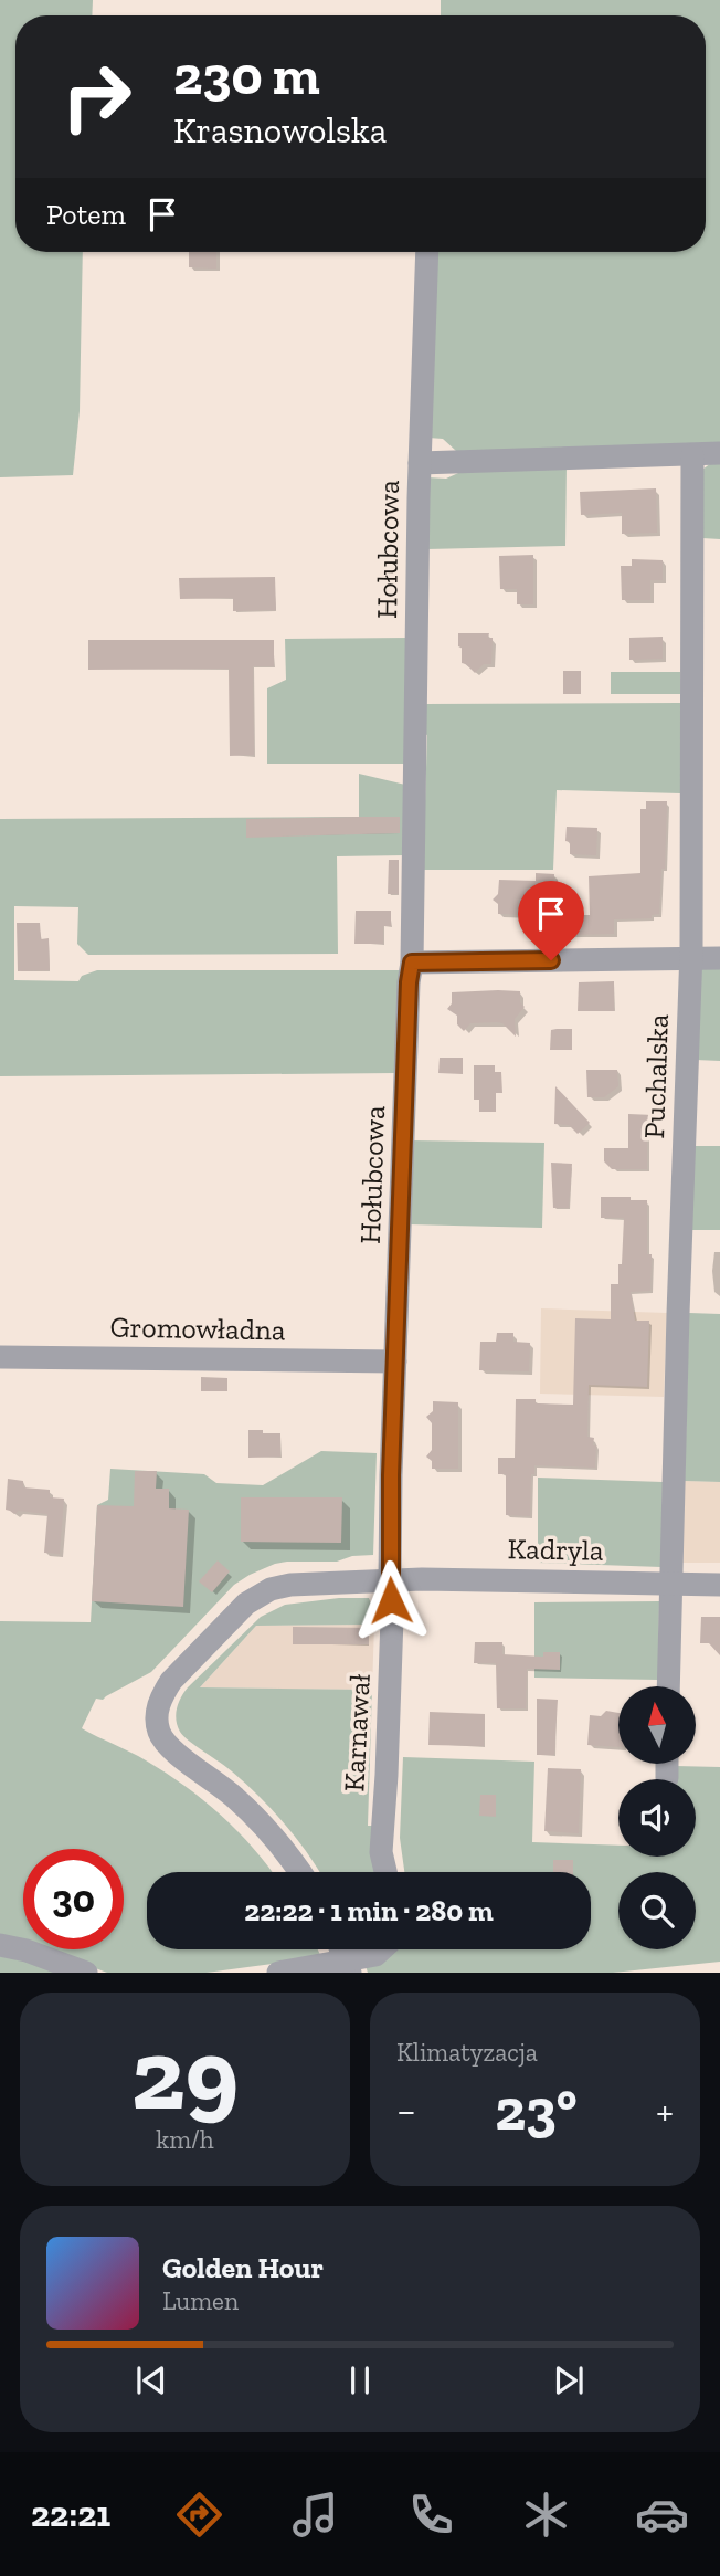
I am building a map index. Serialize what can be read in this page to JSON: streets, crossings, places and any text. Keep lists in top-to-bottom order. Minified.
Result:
{"streets":{"street":["Hołubcowa","Puchalska","Gromowładna","Kadryla","Karnawał"]},"crossings":[["Hołubcowa","Gromowładna"],["Hołubcowa","Kadryla"],["Hołubcowa","Karnawał"],["Puchalska","Kadryla"],["Kadryla","Karnawał"]],"north":"top","page":{"turn":["230 m","Krasnowolska"],"then":"Potem","limit":"30","trip":"22:22 · 1 min · 280 m","tile":[["29","km/h"],"Klimatyzacja"],"heat":["−","23°","+"],"song":["Golden Hour","Lumen"],"tabs":"22:21"}}
